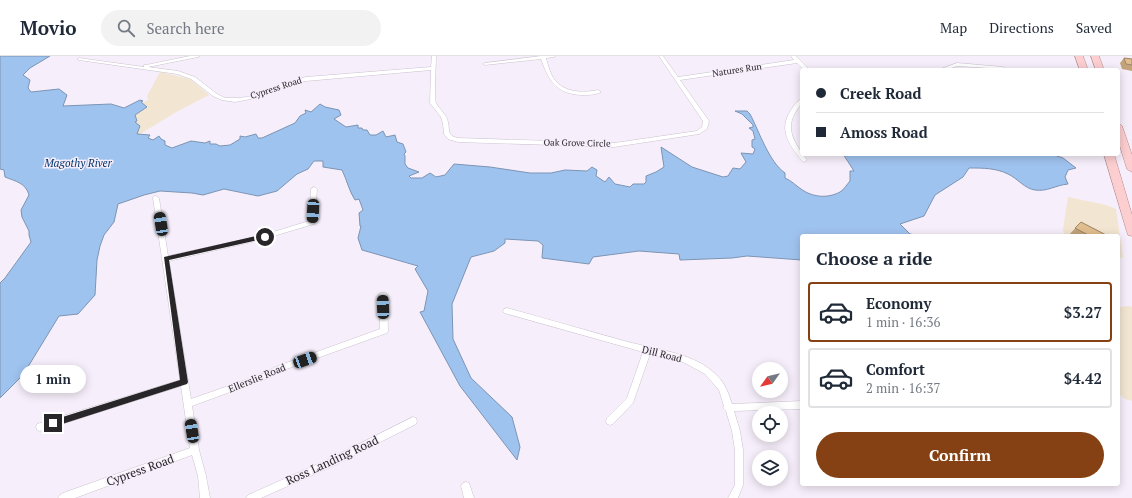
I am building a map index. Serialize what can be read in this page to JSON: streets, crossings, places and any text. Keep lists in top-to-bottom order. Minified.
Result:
{"streets":{"street":["Natures Run","Cypress Road","Oak Grove Circle","Dill Road","Ellerslie Road","Ross Landing Road"]},"crossings":[["Natures Run","Oak Grove Circle"],["Cypress Road","Oak Grove Circle"]],"water":["Magothy River"],"north":"bottom left","page":{"header":"Movio","search":"Search here","nav":["Map","Directions","Saved"],"banner":["Creek Road","Amoss Road"],"heading":"Choose a ride","list":[{"name":"Economy","note":"1 min · 16:36","value":"$3.27"},{"name":"Comfort","note":"2 min · 16:37","value":"$4.42"}],"bubble":"1 min","buttons":"Confirm"}}
